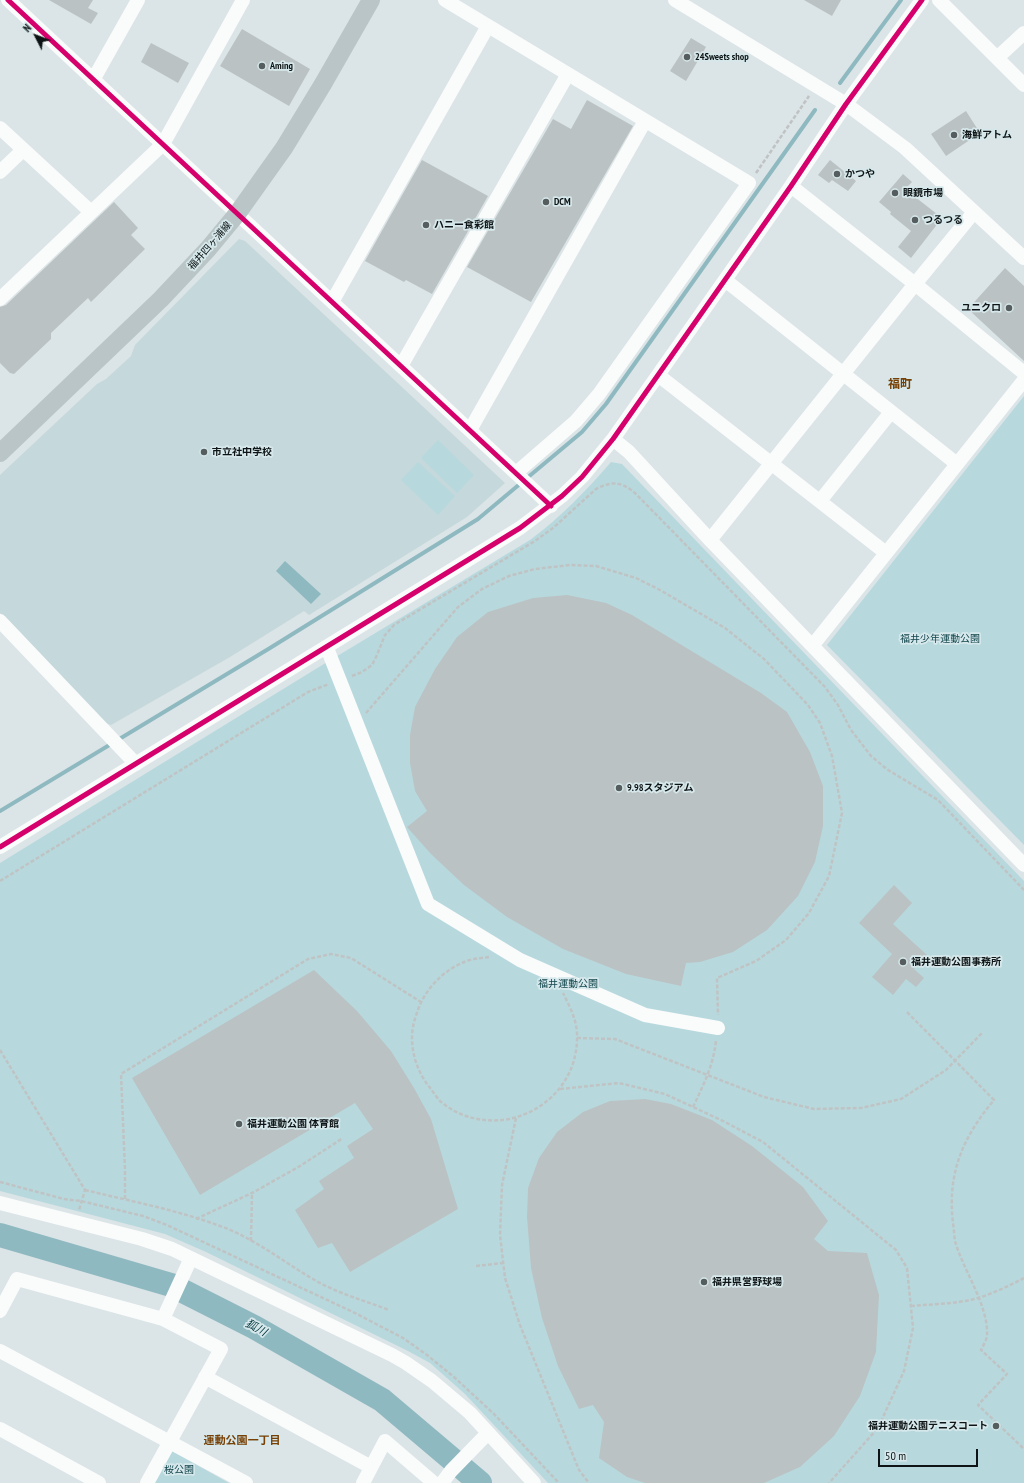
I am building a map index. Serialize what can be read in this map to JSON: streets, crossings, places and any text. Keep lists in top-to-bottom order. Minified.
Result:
{"streets":{"main road":["福井四ヶ浦線"]},"districts":["福町","運動公園一丁目"],"water":["狐川"],"parks":["福井少年運動公園","福井運動公園","桜公園"],"places":["24Sweets shop","Aming","海鮮アトム","かつや","眼鏡市場","DCM","つるつる","ハニー食彩館","ユニクロ","市立社中学校","9.98スタジアム","福井運動公園事務所","福井運動公園 体育館","福井県営野球場","福井運動公園テニスコート"],"scale_bar":"50 m","north":"top left"}
